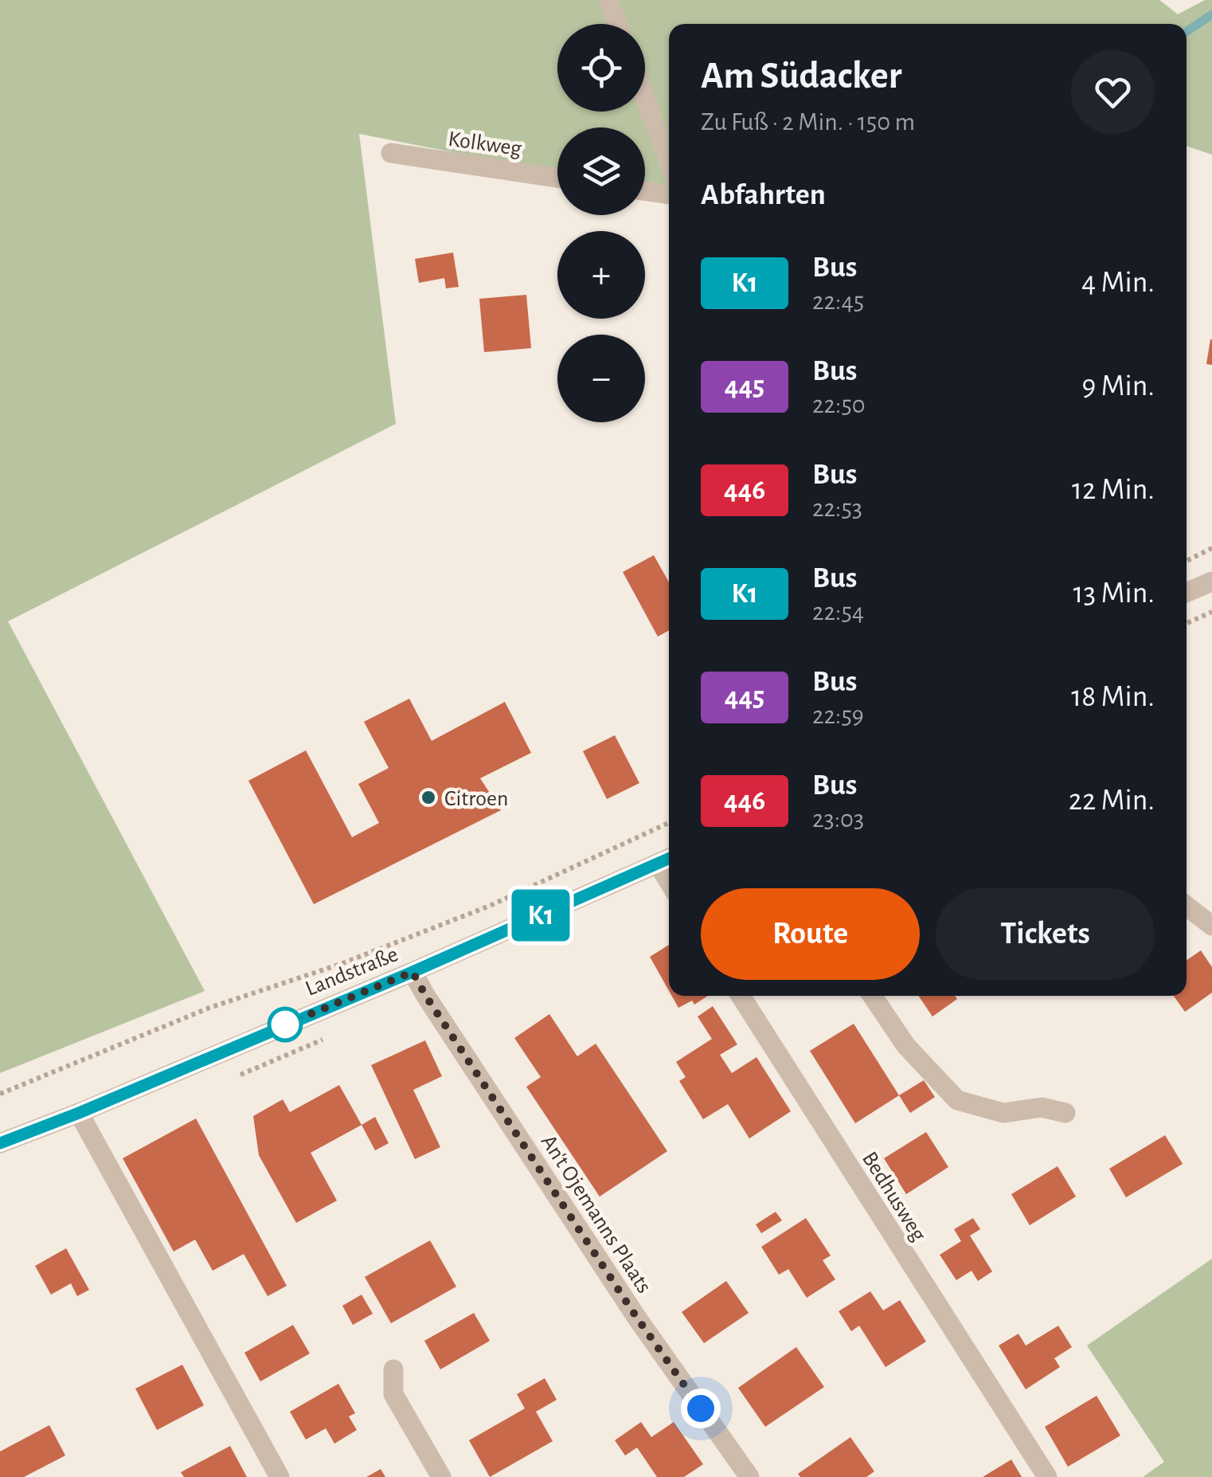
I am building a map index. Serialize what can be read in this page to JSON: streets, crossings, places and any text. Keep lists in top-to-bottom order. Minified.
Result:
{"streets":{"street":["Kolkweg","Landstraße","Bedhusweg","An't Ojemanns Plaats"]},"crossings":[["Landstraße","An't Ojemanns Plaats"]],"places":["Citroen"],"lines":["bus line K1"],"page":{"on_map":"K1","map_buttons":["+","−"],"heading":[["Am Südacker","Zu Fuß · 2 Min. · 150 m"],"Abfahrten"],"list":[{"mark":"K1","name":"Bus","note":"22:45","value":"4 Min."},{"mark":"445","name":"Bus","note":"22:50","value":"9 Min."},{"mark":"446","name":"Bus","note":"22:53","value":"12 Min."},{"mark":"K1","name":"Bus","note":"22:54","value":"13 Min."},{"mark":"445","name":"Bus","note":"22:59","value":"18 Min."},{"mark":"446","name":"Bus","note":"23:03","value":"22 Min."}],"buttons":["Route","Tickets"]}}
